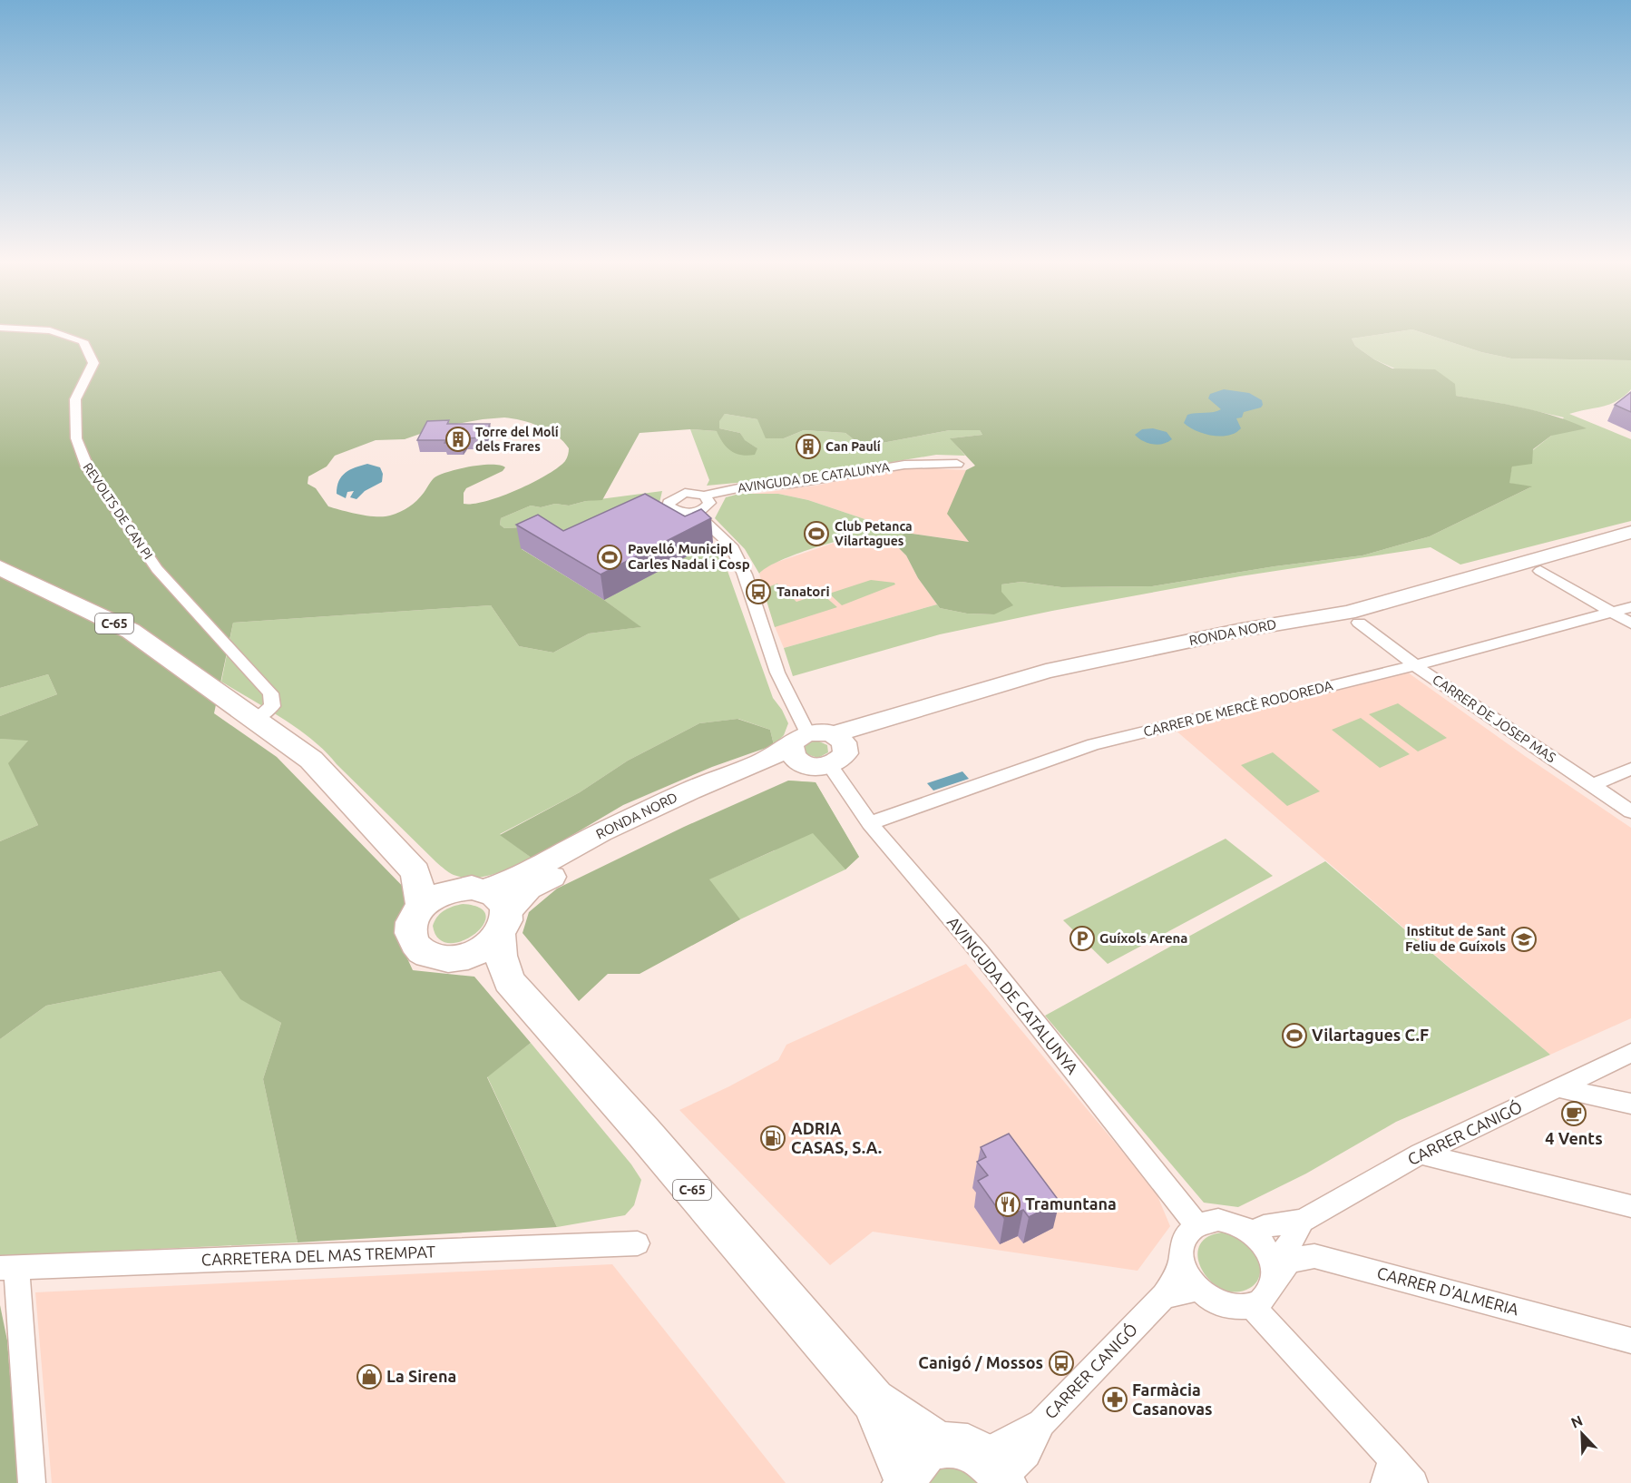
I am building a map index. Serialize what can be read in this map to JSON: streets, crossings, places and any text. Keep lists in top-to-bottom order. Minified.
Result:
{"streets":{"main road":["C-65"],"street":["AVINGUDA DE CATALUNYA","REVOLTS DE CAN PI","RONDA NORD","CARRER DE MERCÈ RODOREDA","CARRER DE JOSEP MAS","CARRER CANIGÓ","CARRETERA DEL MAS TREMPAT","CARRER D'ALMERIA"]},"crossings":[["AVINGUDA DE CATALUNYA","RONDA NORD"],["AVINGUDA DE CATALUNYA","CARRER DE MERCÈ RODOREDA"],["AVINGUDA DE CATALUNYA","CARRER CANIGÓ"],["AVINGUDA DE CATALUNYA","CARRER D'ALMERIA"],["REVOLTS DE CAN PI","C-65"],["C-65","RONDA NORD"],["C-65","CARRER CANIGÓ"],["RONDA NORD","CARRER DE JOSEP MAS"],["CARRER DE MERCÈ RODOREDA","CARRER DE JOSEP MAS"],["CARRER CANIGÓ","CARRER D'ALMERIA"]],"places":{"building":["Torre del Molí dels Frares","Can Paulí"],"sports":["Club Petanca Vilartagues","Pavelló Municipl Carles Nadal i Cosp","Vilartagues C.F"],"bus stop":["Tanatori","Canigó / Mossos"],"parking":["Guíxols Arena"],"school or university":["Institut de Sant Feliu de Guíxols"],"cafe":["4 Vents"],"fuel station":["ADRIA CASAS, S.A."],"restaurant":["Tramuntana"],"shop":["La Sirena"],"pharmacy":["Farmàcia Casanovas"]},"north":"top left"}
